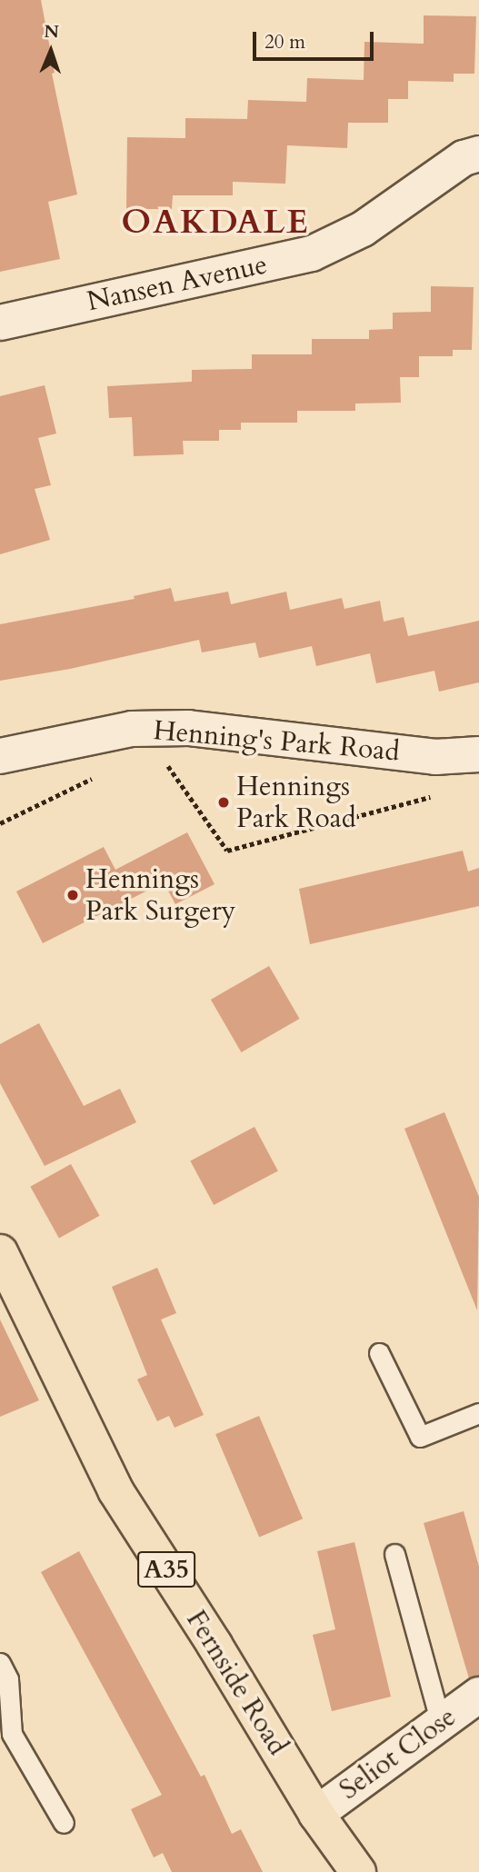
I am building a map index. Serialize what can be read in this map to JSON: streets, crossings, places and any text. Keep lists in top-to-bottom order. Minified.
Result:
{"streets":{"highway":["A35","Fernside Road"],"street":["Nansen Avenue","Henning's Park Road","Seliot Close"]},"crossings":[["Fernside Road","Seliot Close"]],"districts":["OAKDALE"],"places":["Hennings Park Road","Hennings Park Surgery"],"scale_bar":"20 m","north":"top"}
